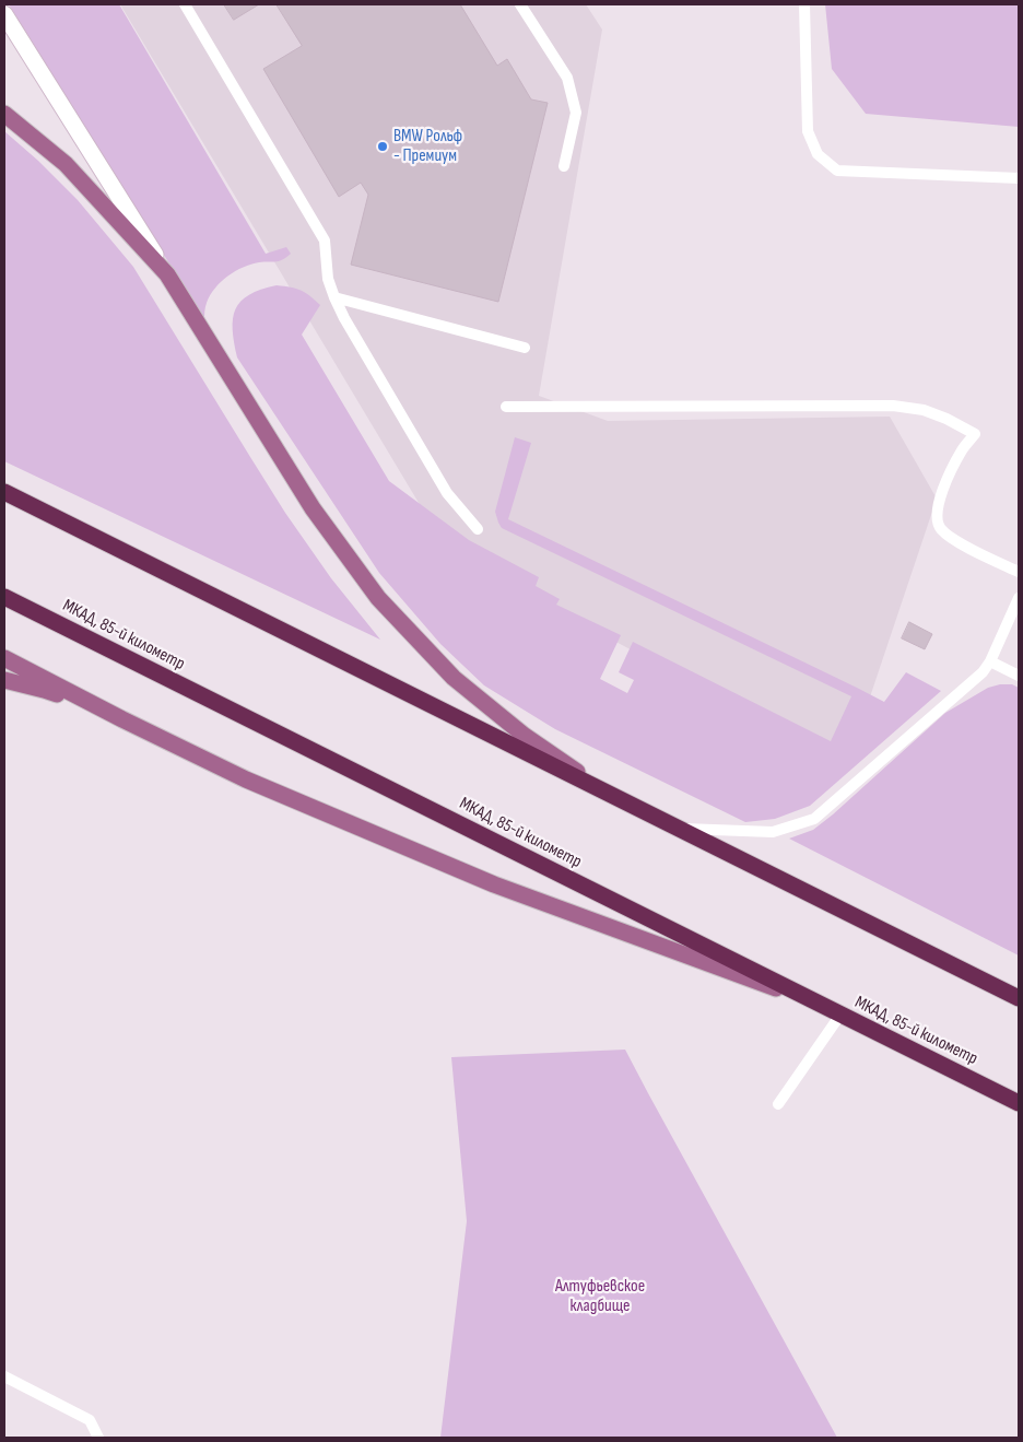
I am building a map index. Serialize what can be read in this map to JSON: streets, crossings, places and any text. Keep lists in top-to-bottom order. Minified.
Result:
{"streets":{"highway":["МКАД, 85-й километр"]},"parks":["Алтуфьевское кладбище"],"places":["BMW Рольф - Премиум"]}
